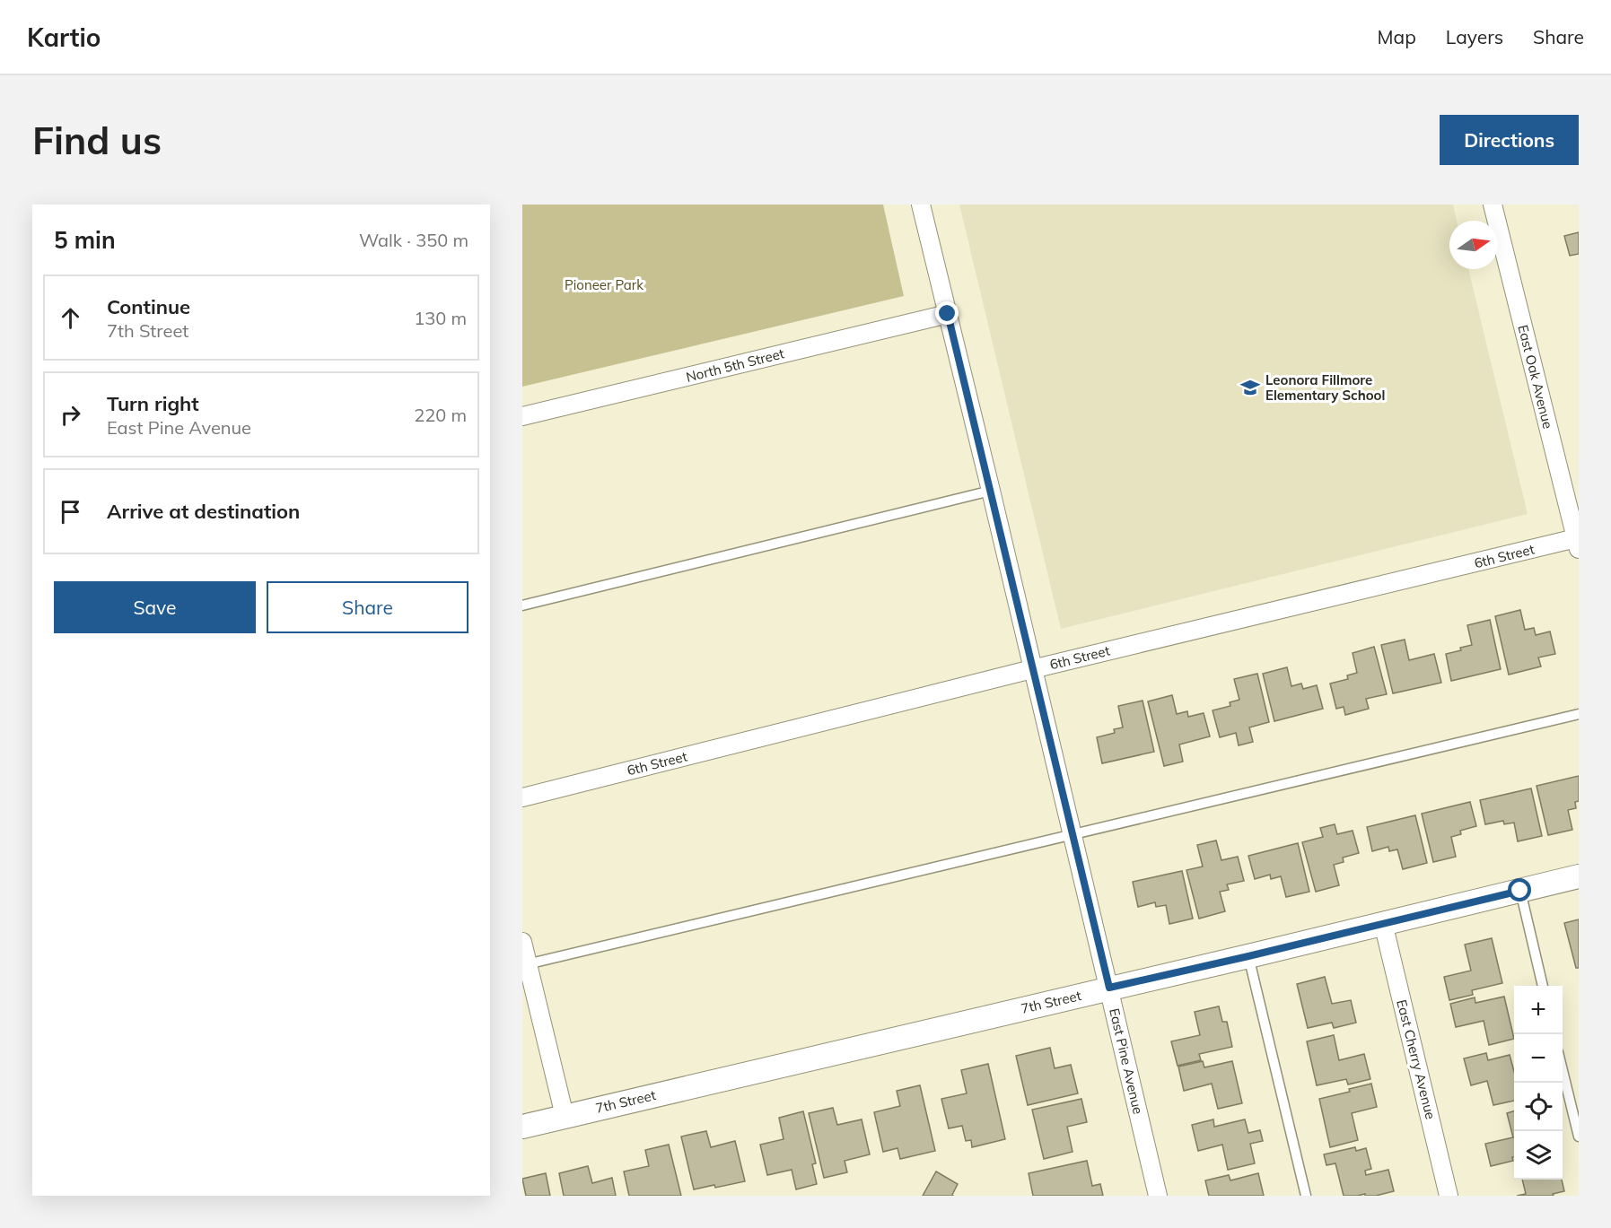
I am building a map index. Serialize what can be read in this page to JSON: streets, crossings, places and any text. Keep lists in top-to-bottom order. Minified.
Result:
{"streets":{"street":["North 5th Street","East Oak Avenue","6th Street","7th Street","East Cherry Avenue","East Pine Avenue"]},"crossings":[["North 5th Street","East Pine Avenue"],["East Oak Avenue","6th Street"],["6th Street","East Pine Avenue"],["7th Street","East Cherry Avenue"],["7th Street","East Pine Avenue"]],"parks":["Pioneer Park"],"places":{"school or university":["Leonora Fillmore Elementary School"]},"north":"right","page":{"header":"Kartio","nav":["Map","Layers","Share"],"buttons":["Directions",["Save","Share"]],"title":"Find us","heading":["5 min","Walk · 350 m"],"list":[["Continue","7th Street","130 m"],["Turn right","East Pine Avenue","220 m"],"Arrive at destination"],"map_buttons":["+","−"]}}
